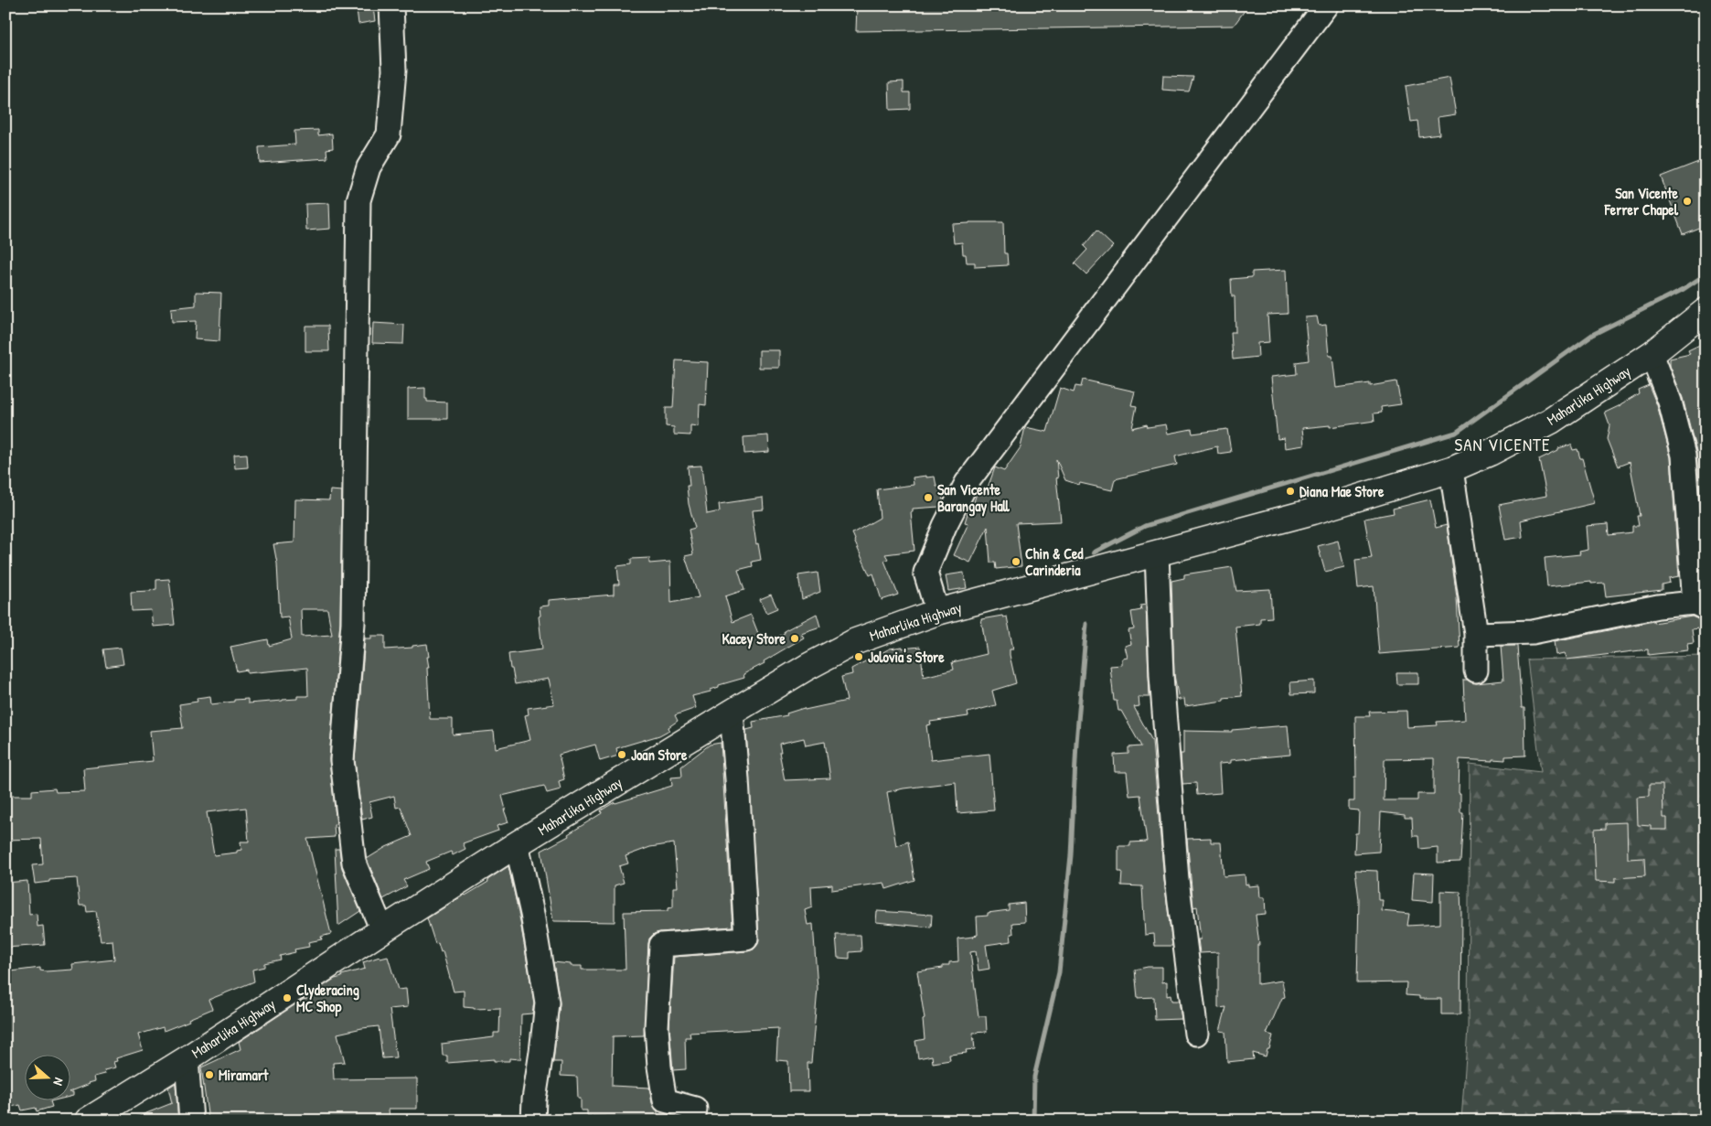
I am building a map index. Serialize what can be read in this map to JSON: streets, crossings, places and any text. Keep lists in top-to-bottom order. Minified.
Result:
{"streets":{"highway":["Maharlika Highway"]},"districts":["SAN VICENTE"],"places":["San Vicente Ferrer Chapel","Diana Mae Store","San Vicente Barangay Hall","Chin & Ced Carinderia","Kacey Store","Jolovia's Store","Joan Store","Clyderacing MC Shop","Miramart"],"north":"right"}
